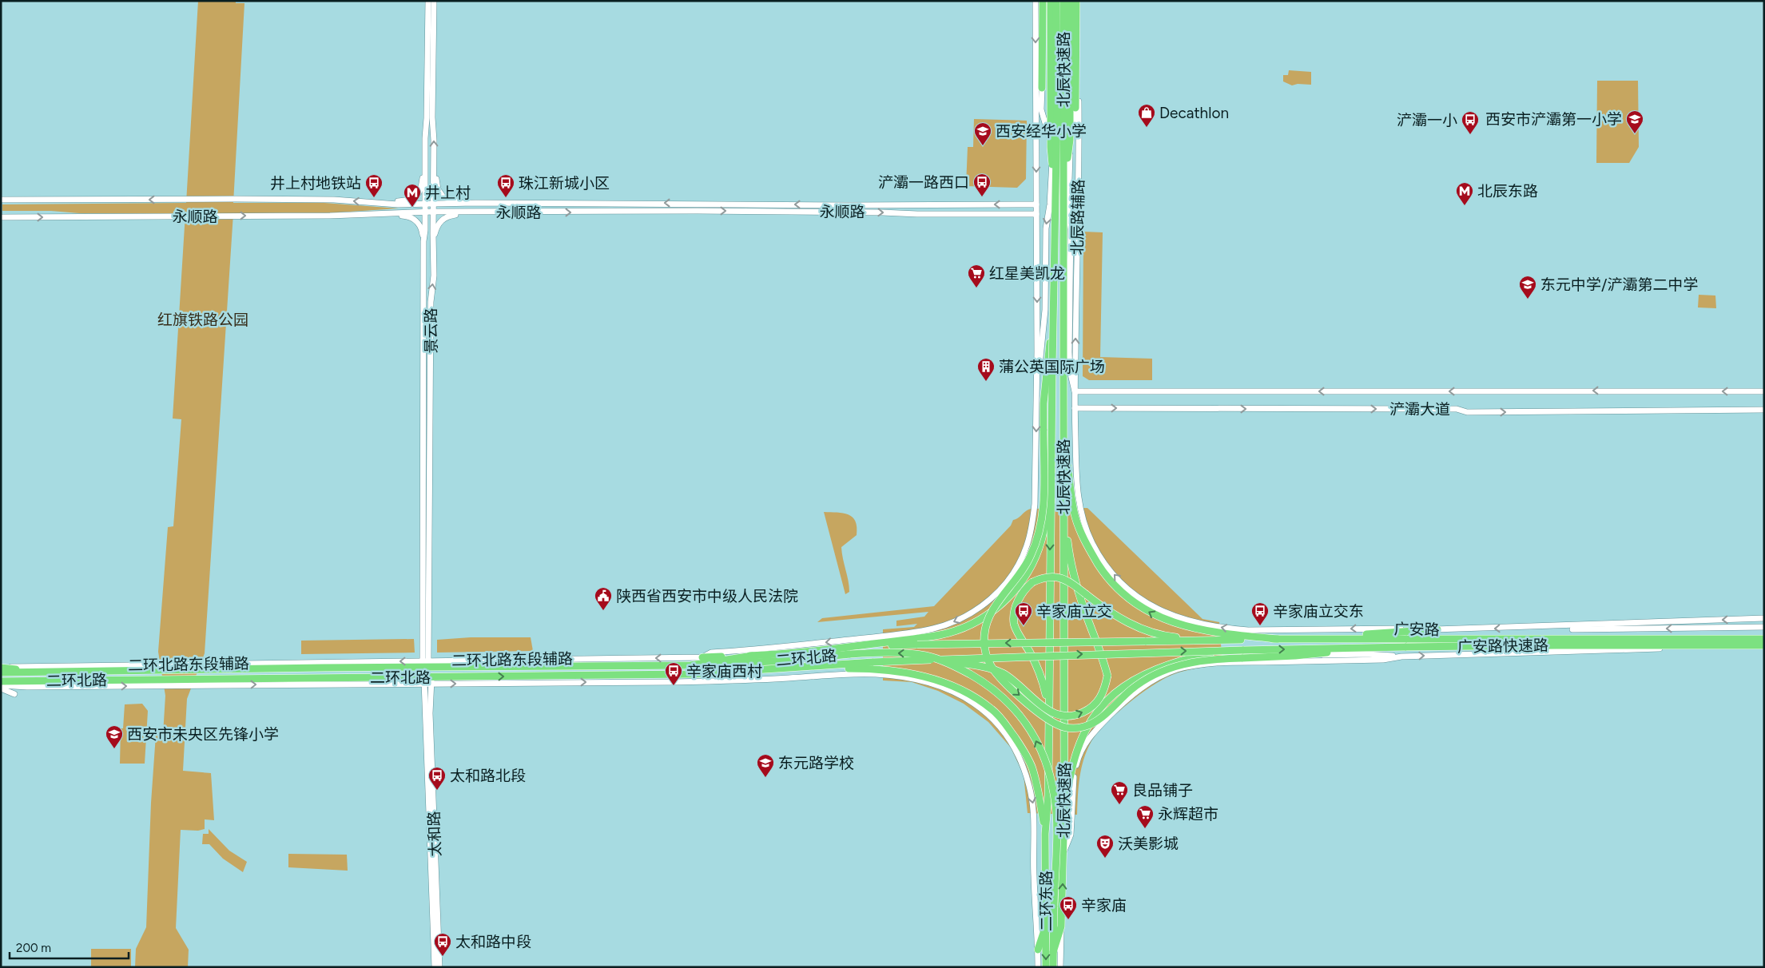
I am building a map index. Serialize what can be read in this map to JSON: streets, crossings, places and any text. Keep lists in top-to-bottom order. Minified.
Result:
{"streets":{"highway":["北辰快速路","广安路快速路","二环北路","二环东路"],"main road":["永顺路","北辰路辅路","景云路","浐灞大道","广安路","二环北路东段辅路","太和路"]},"crossings":[["北辰快速路","广安路"],["北辰快速路","二环北路"],["北辰快速路","二环东路"],["永顺路","景云路"],["北辰路辅路","浐灞大道"],["北辰路辅路","广安路"],["景云路","二环北路东段辅路"],["广安路","广安路快速路"],["二环北路","二环北路东段辅路"],["二环北路","太和路"],["二环北路东段辅路","太和路"]],"parks":["红旗铁路公园"],"places":{"shop":["Decathlon"],"school or university":["西安市浐灞第一小学","西安经华小学","东元中学/浐灞第二中学","西安市未央区先锋小学","东元路学校"],"bus stop":["浐灞一小","浐灞一路西口","井上村地铁站","珠江新城小区","辛家庙立交","辛家庙立交东","辛家庙西村","太和路北段","辛家庙","太和路中段"],"metro station":["北辰东路","井上村"],"supermarket":["红星美凯龙","良品铺子","永辉超市"],"building":["蒲公英国际广场"],"public building":["陕西省西安市中级人民法院"],"theatre":["沃美影城"]},"scale_bar":"200 m"}
